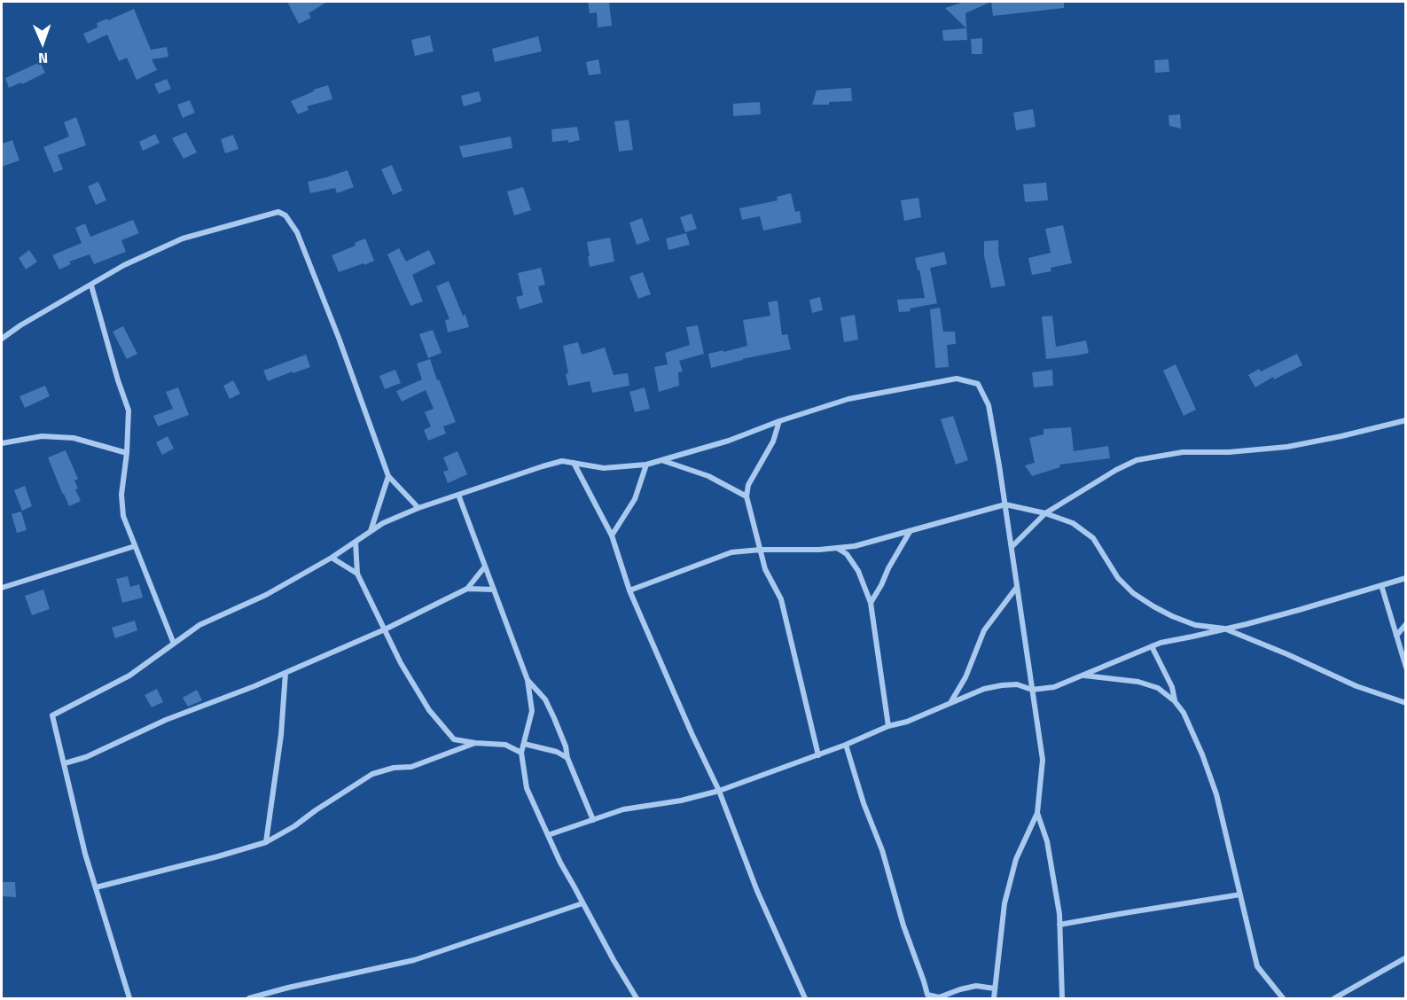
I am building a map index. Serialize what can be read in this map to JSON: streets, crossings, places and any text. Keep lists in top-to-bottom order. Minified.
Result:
{"north":"bottom"}
